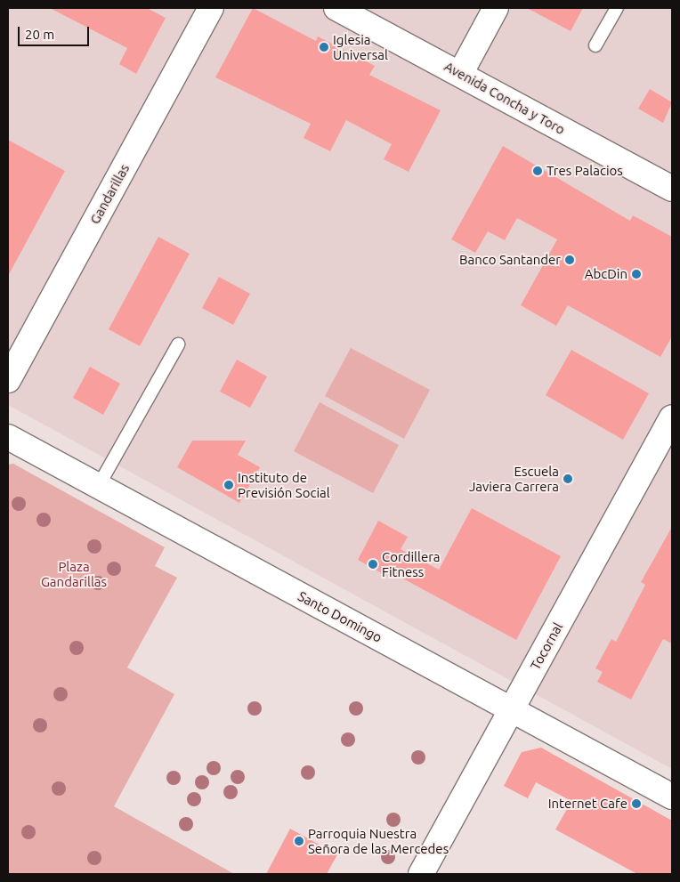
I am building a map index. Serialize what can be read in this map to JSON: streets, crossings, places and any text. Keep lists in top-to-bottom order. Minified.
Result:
{"streets":{"street":["Avenida Concha y Toro","Gandarillas","Santo Domingo","Tocornal"]},"crossings":[["Santo Domingo","Tocornal"]],"parks":["Plaza Gandarillas"],"places":["Iglesia Universal","Tres Palacios","Banco Santander","AbcDin","Escuela Javiera Carrera","Instituto de Previsión Social","Cordillera Fitness","Internet Cafe","Parroquia Nuestra Señora de las Mercedes"],"scale_bar":"20 m"}
